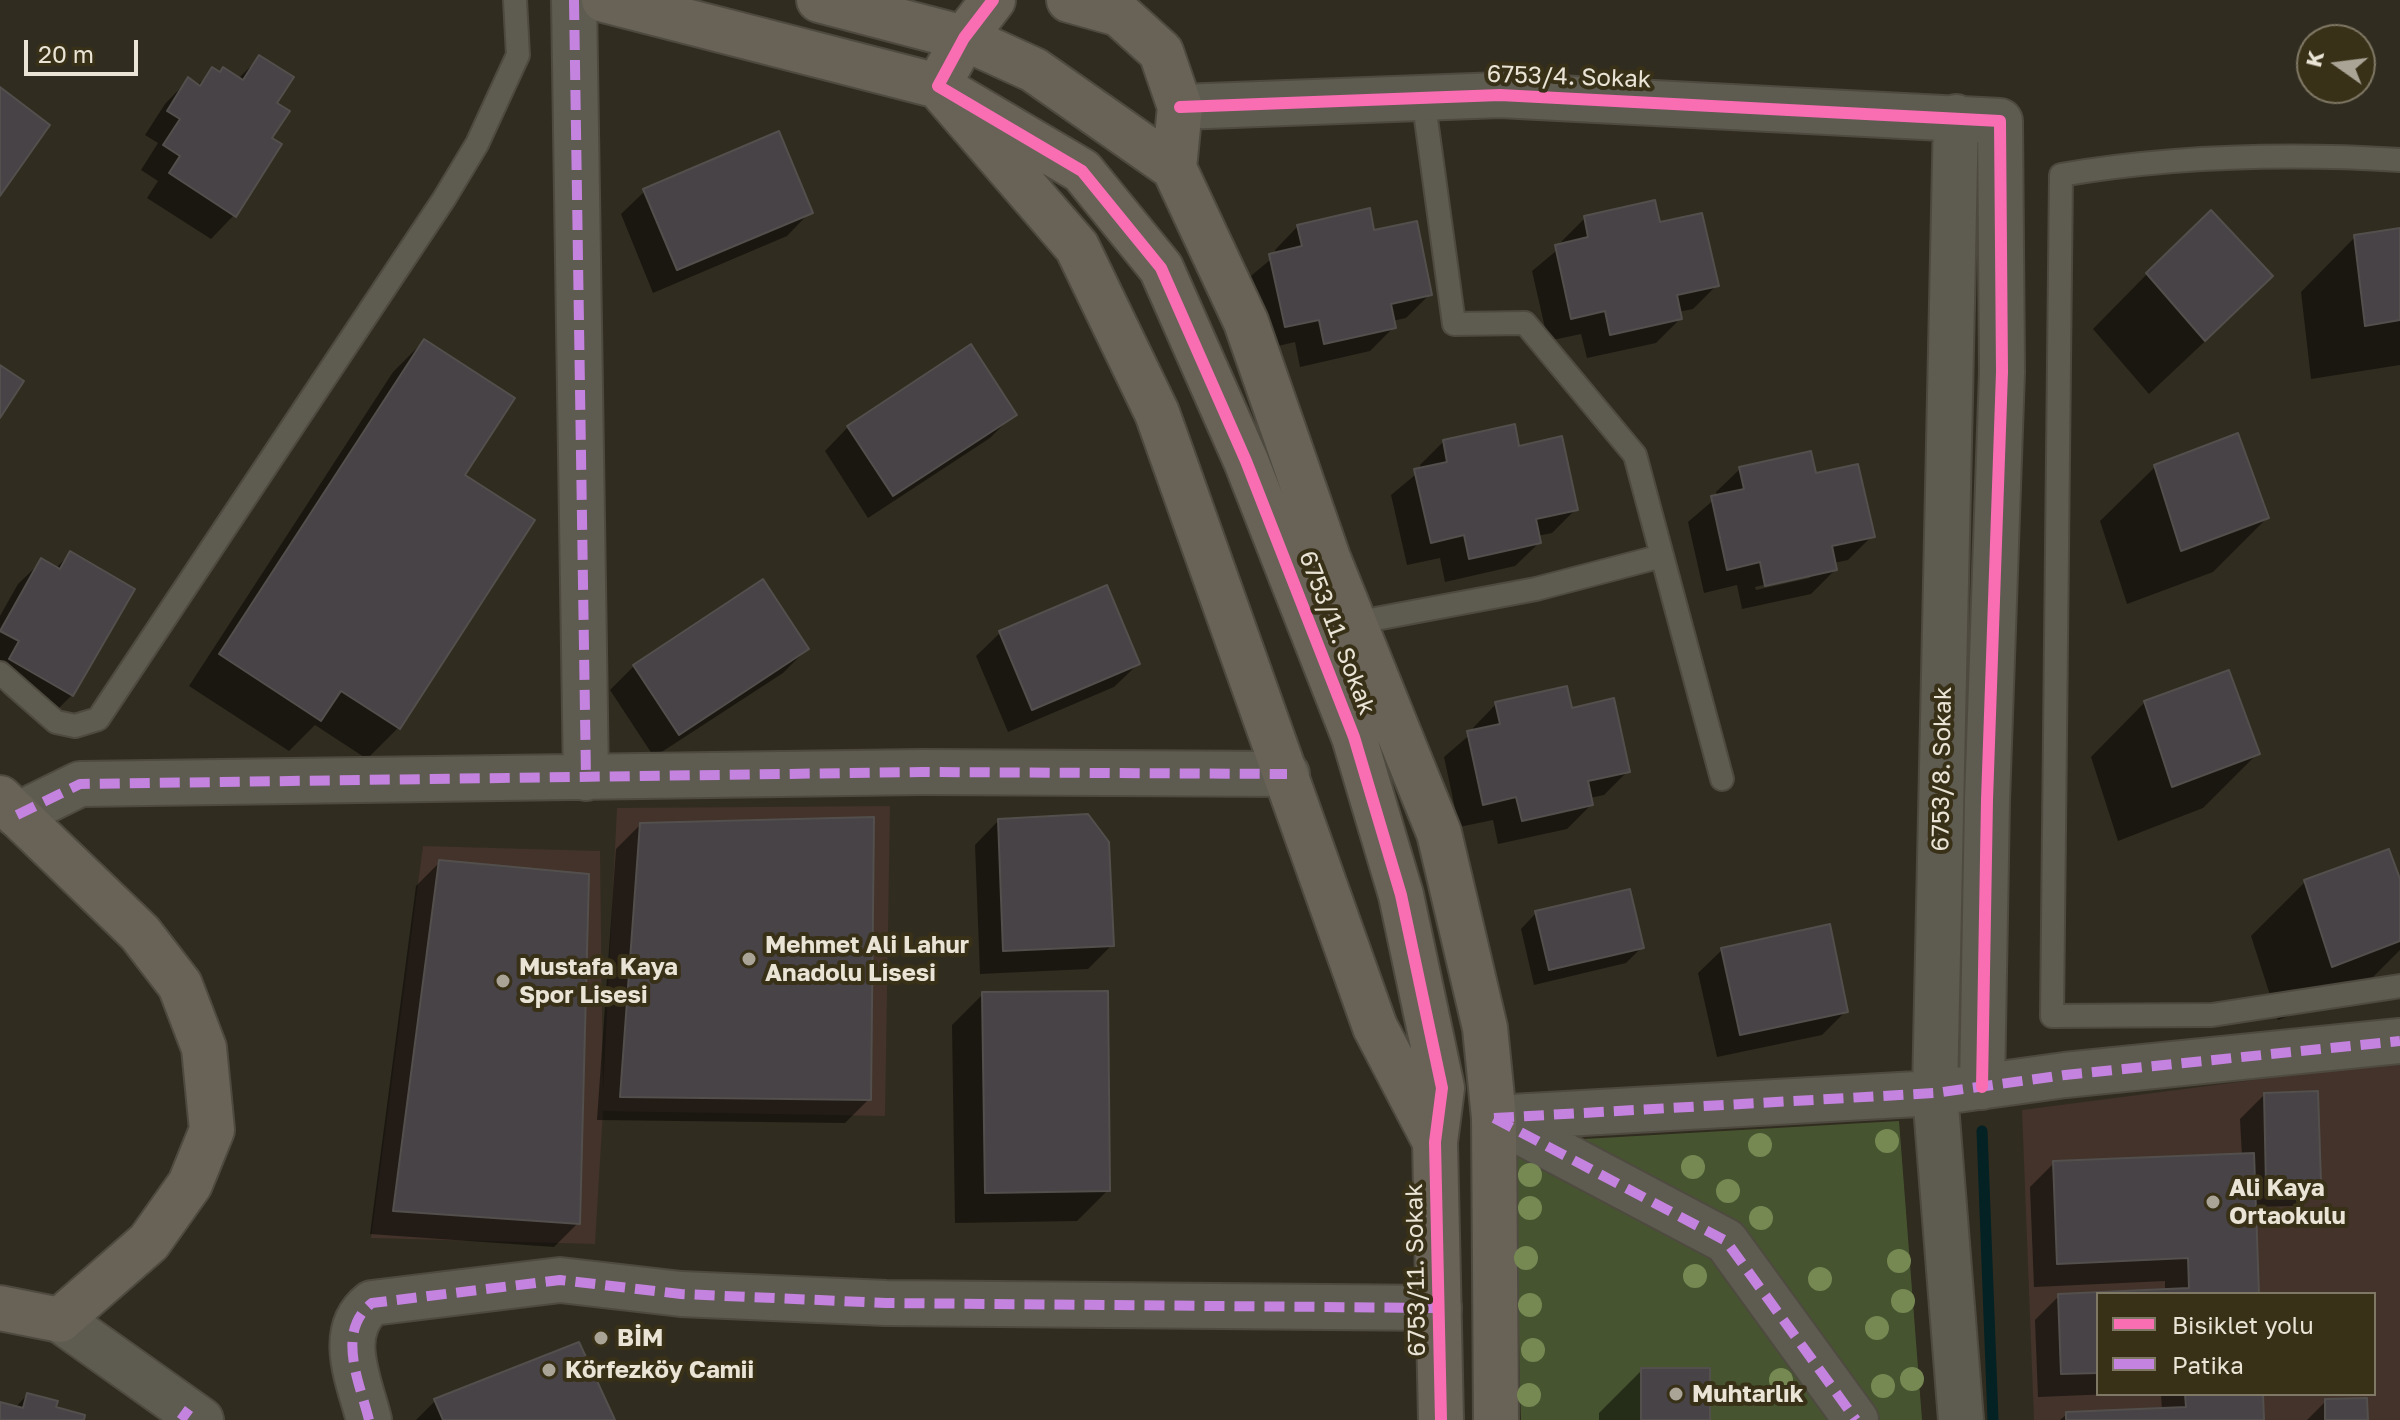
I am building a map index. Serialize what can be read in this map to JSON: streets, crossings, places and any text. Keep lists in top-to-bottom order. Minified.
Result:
{"streets":{"street":["6753/4. Sokak","6753/11. Sokak","6753/8. Sokak"]},"crossings":[["6753/4. Sokak","6753/8. Sokak"]],"places":["Mehmet Ali Lahur Anadolu Lisesi","Mustafa Kaya Spor Lisesi","Ali Kaya Ortaokulu","BİM","Körfezköy Camii","Muhtarlık"],"legend":["Bisiklet yolu","Patika"],"scale_bar":"20 m","north":"left"}
